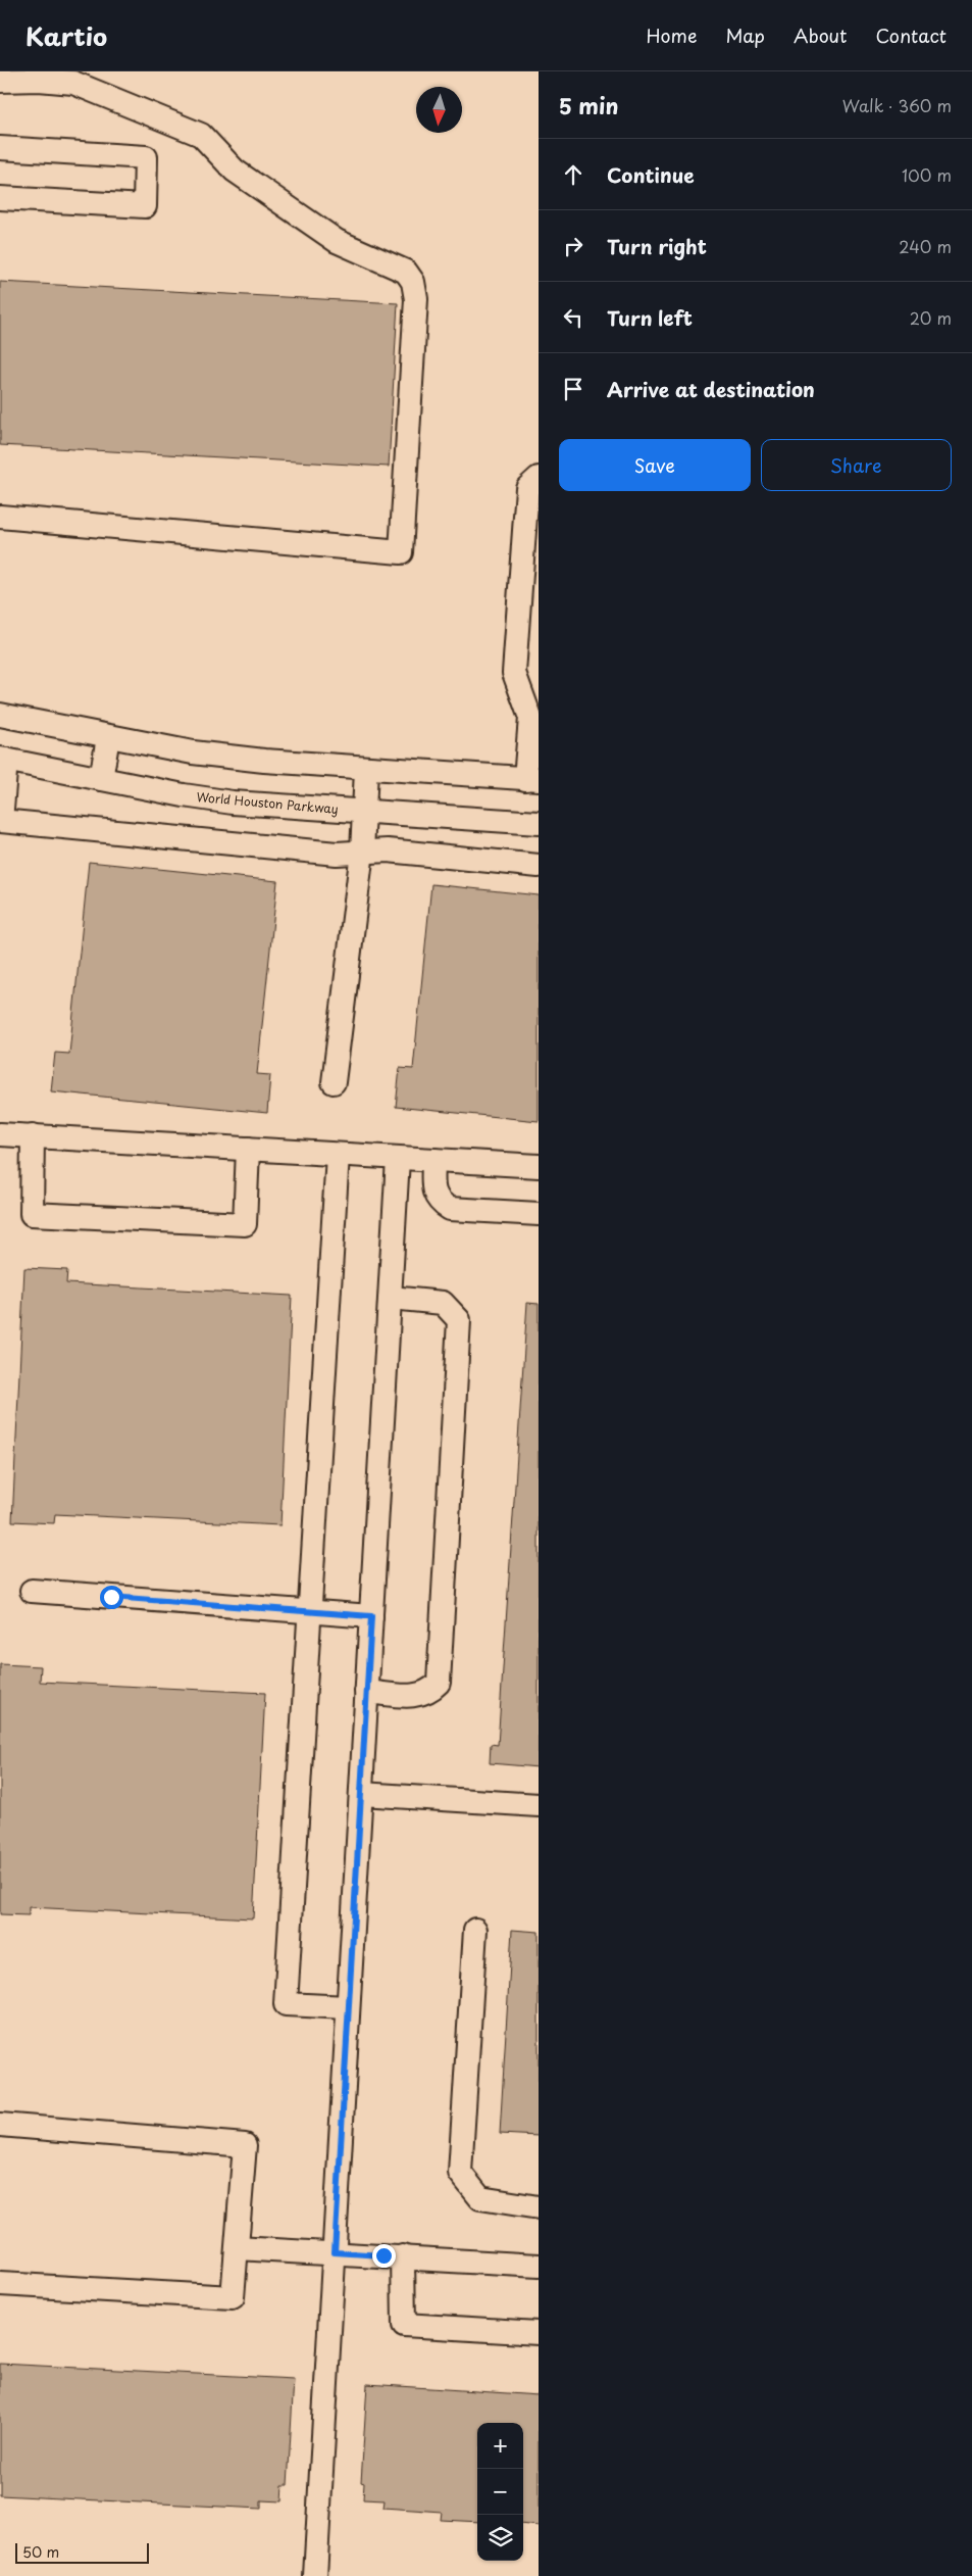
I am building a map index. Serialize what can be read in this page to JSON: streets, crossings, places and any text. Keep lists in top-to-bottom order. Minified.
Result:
{"streets":{"street":["World Houston Parkway"]},"scale_bar":"50 m","north":"bottom","page":{"header":"Kartio","nav":["Home","Map","About","Contact"],"heading":["5 min","Walk · 360 m"],"list":[["Continue","100 m"],["Turn right","240 m"],["Turn left","20 m"],"Arrive at destination"],"buttons":["Save","Share"],"map_buttons":["+","−"],"scale":"50 m"}}
